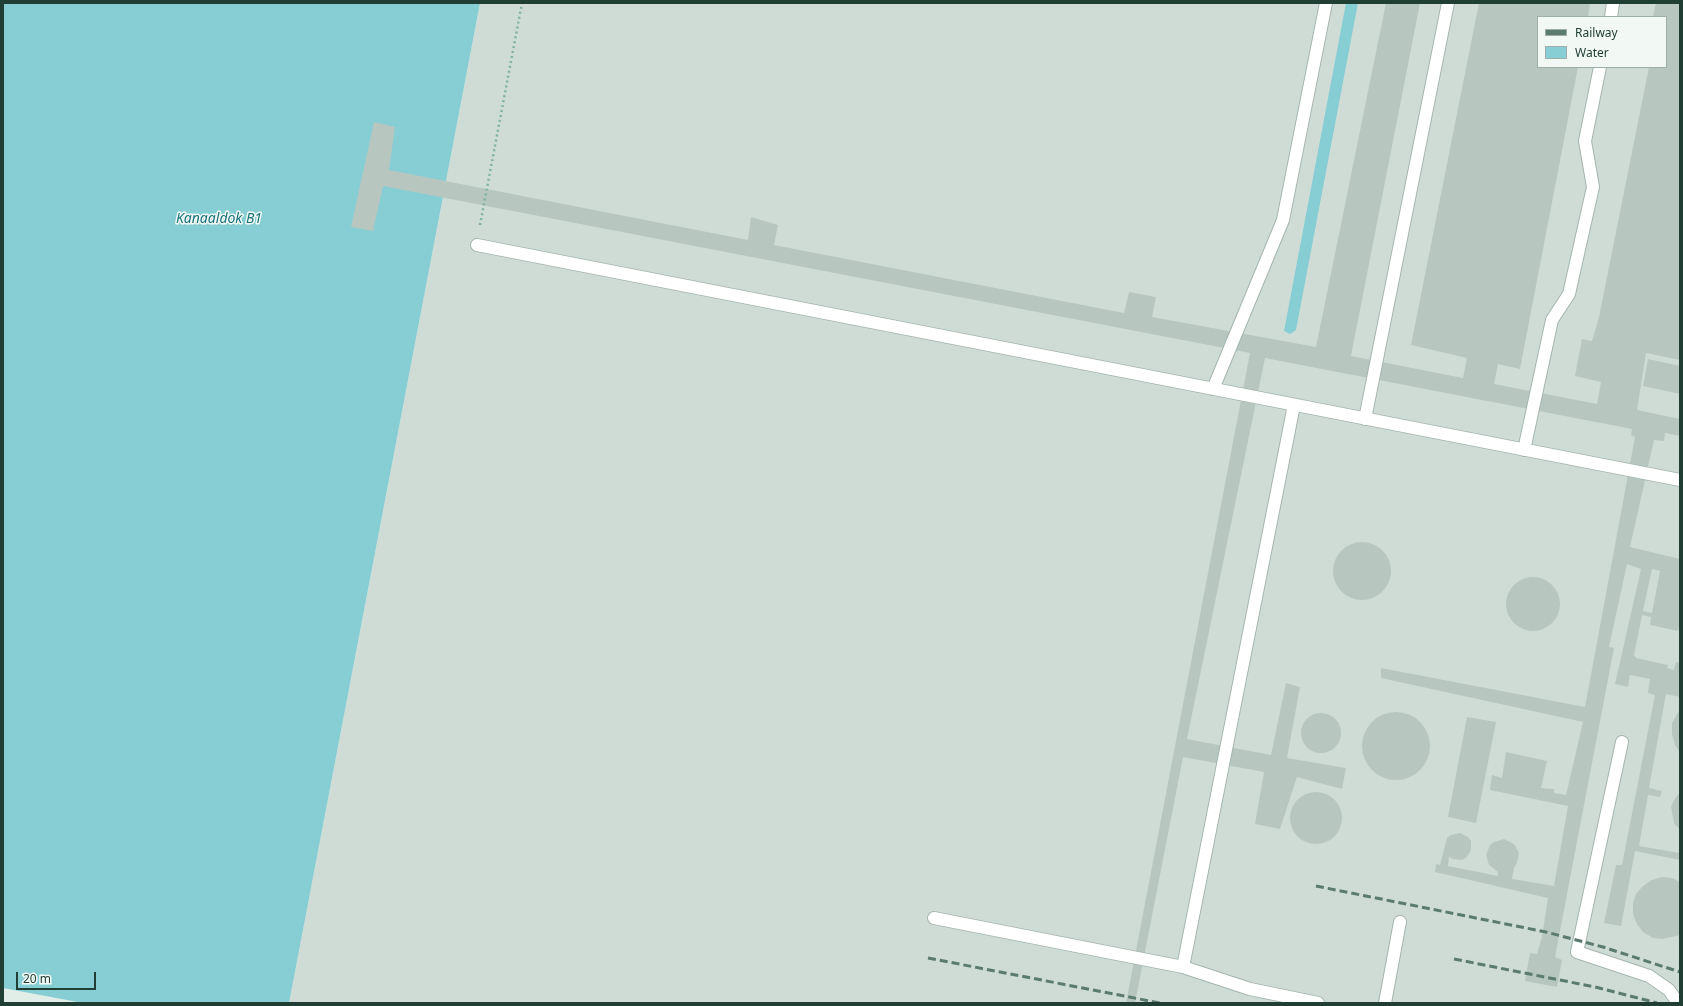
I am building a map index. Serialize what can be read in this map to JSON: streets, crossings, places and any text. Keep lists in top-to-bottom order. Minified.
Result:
{"water":["Kanaaldok B1"],"legend":["Railway","Water"],"scale_bar":"20 m"}
